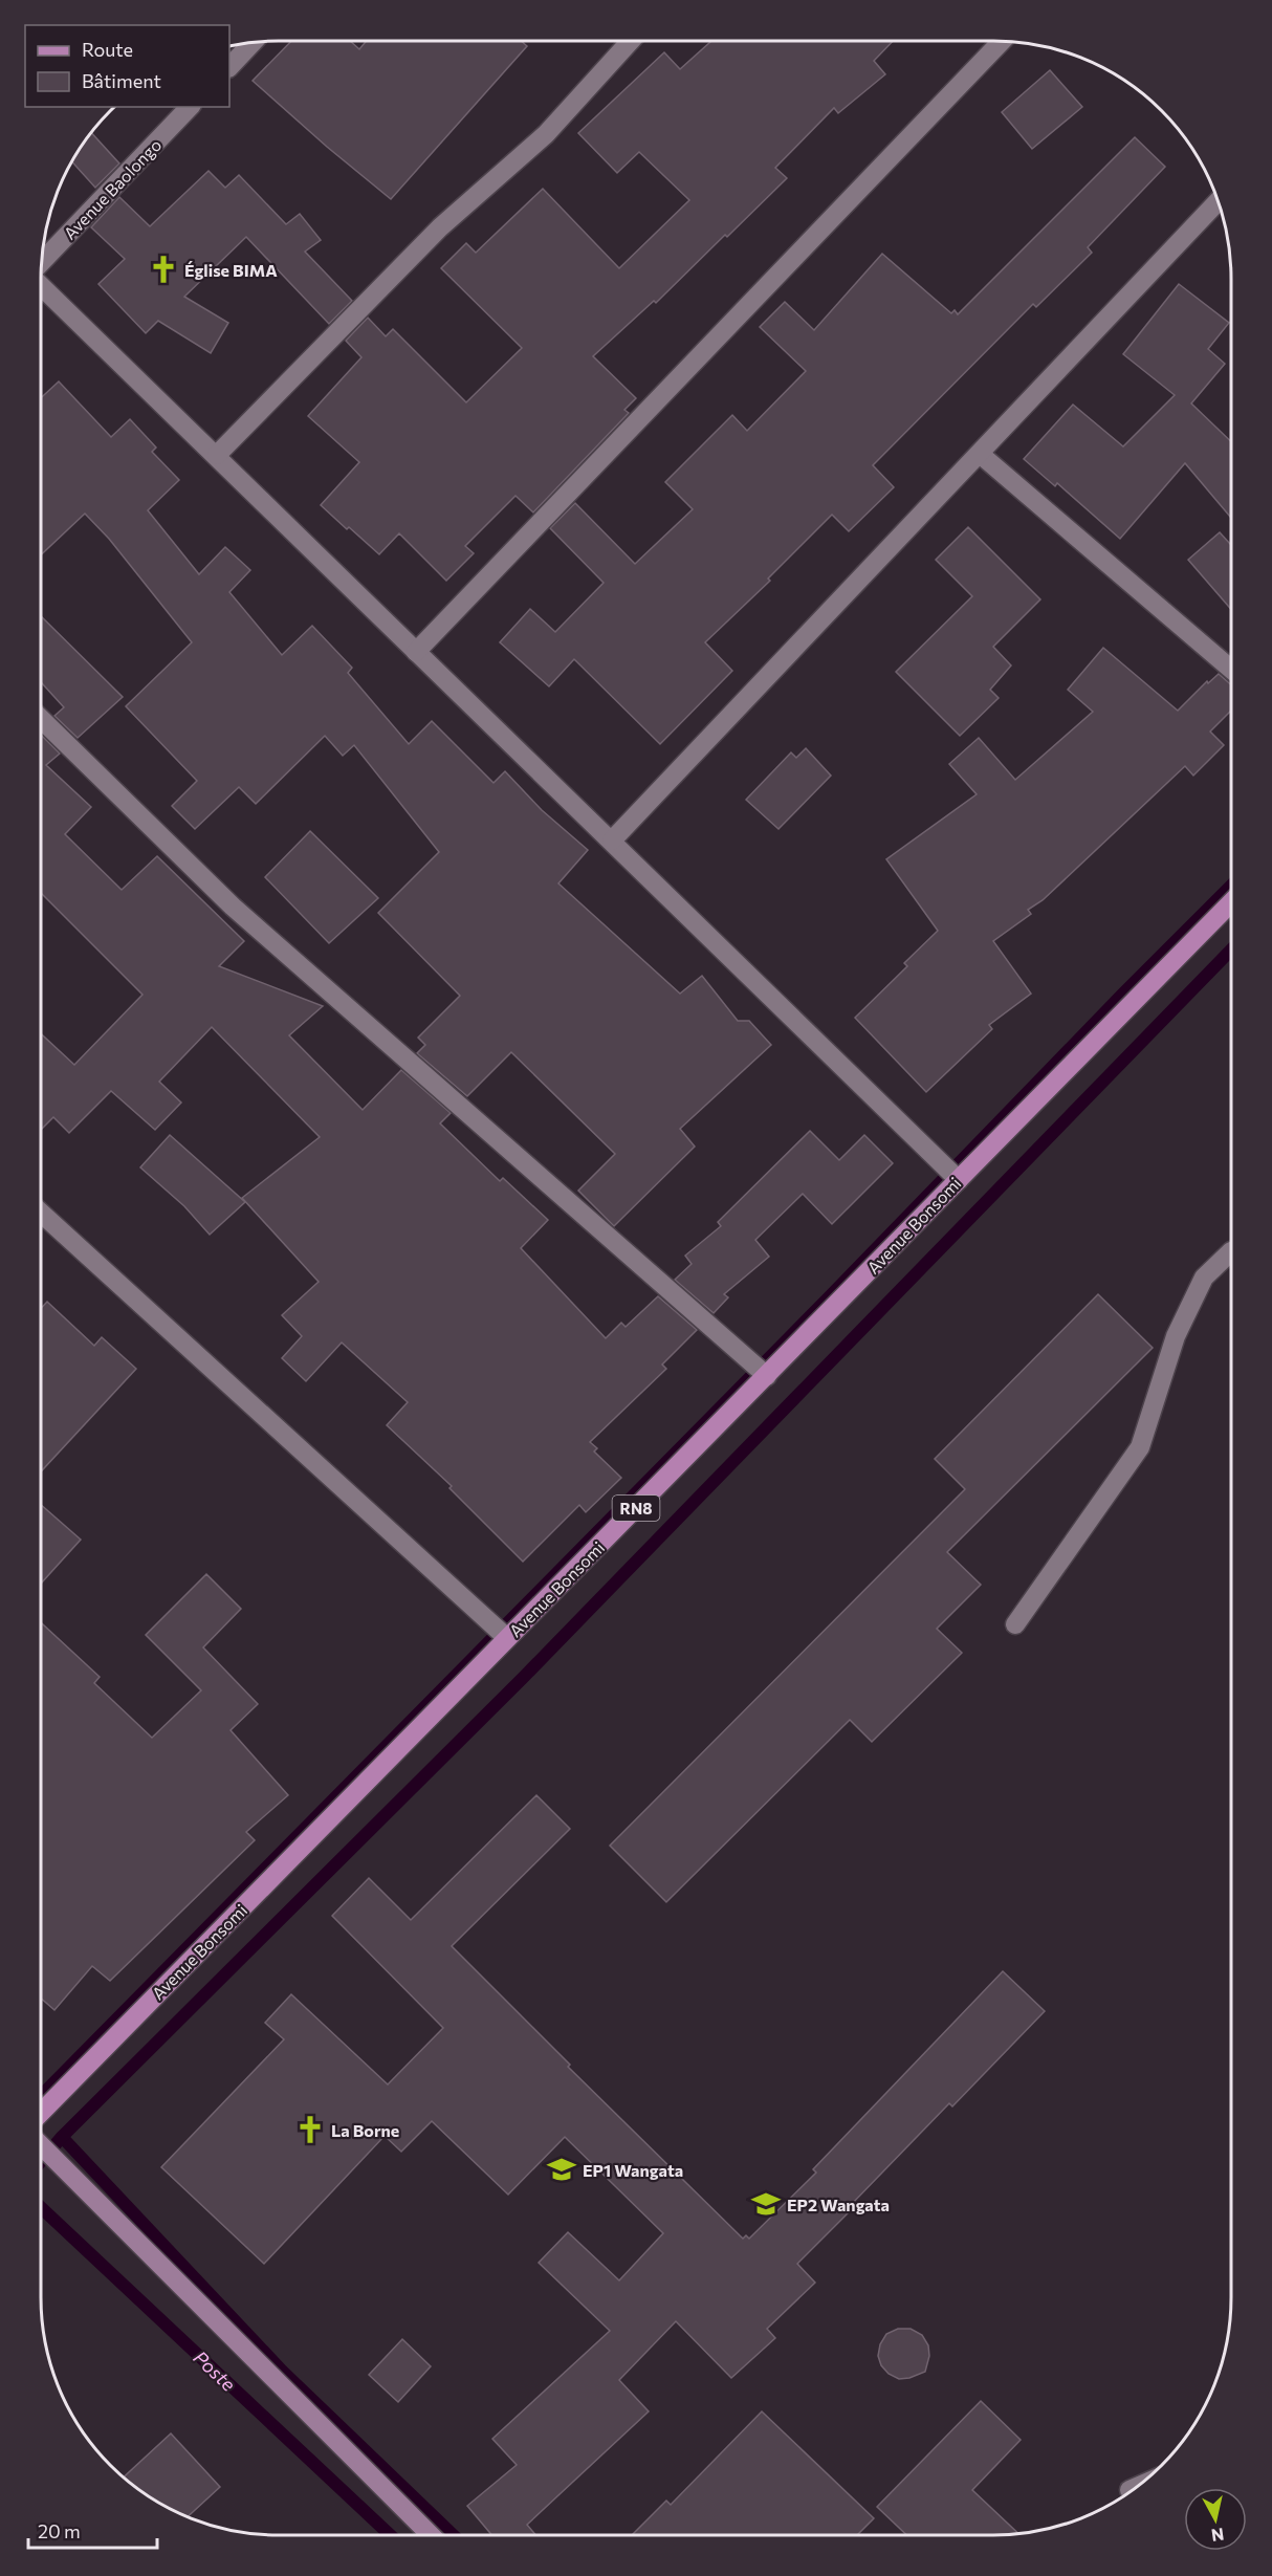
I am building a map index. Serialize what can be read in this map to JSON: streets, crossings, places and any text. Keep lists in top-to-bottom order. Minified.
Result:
{"streets":{"main road":["Avenue Bonsomi","RN8"],"street":["Avenue Baolongo"]},"water":["Poste"],"places":{"church":["Église BIMA","La Borne"],"school or university":["EP1 Wangata","EP2 Wangata"]},"legend":["Route","Bâtiment"],"scale_bar":"20 m","north":"bottom"}
